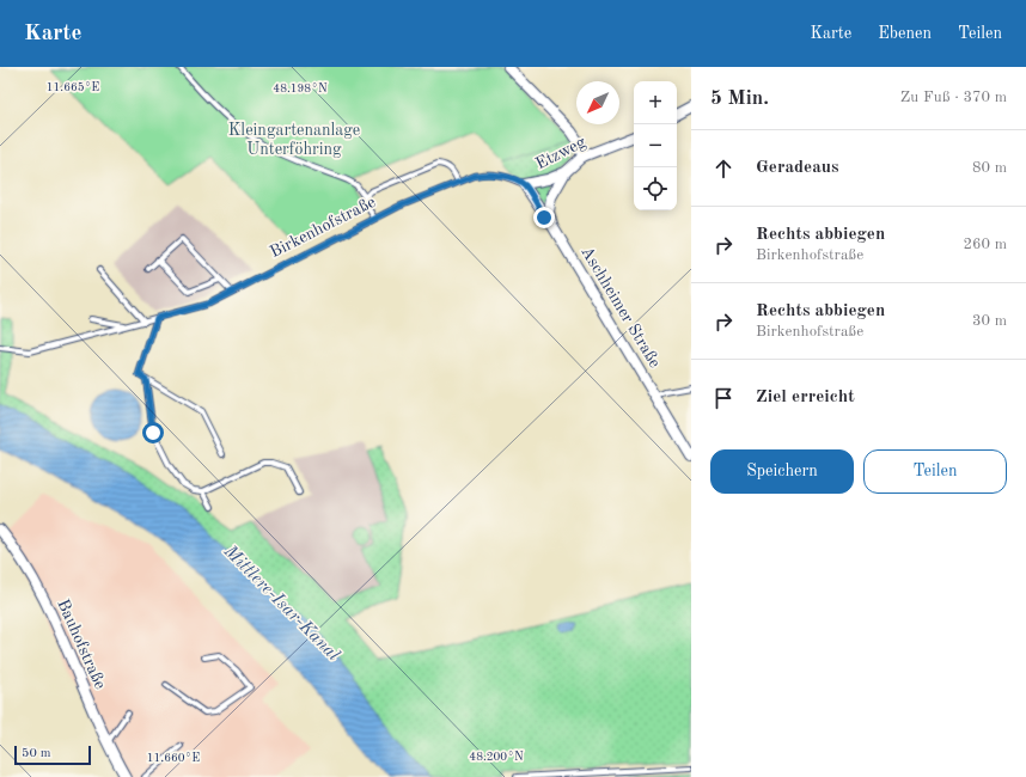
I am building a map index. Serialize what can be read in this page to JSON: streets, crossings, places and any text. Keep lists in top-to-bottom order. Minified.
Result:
{"streets":{"street":["Etzweg","Aschheimer Straße","Bauhofstraße"],"lane":["Birkenhofstraße"]},"crossings":[["Etzweg","Birkenhofstraße"],["Etzweg","Aschheimer Straße"]],"water":["Mittlere-Isar-Kanal"],"parks":["Kleingartenanlage Unterföhring"],"scale_bar":"50 m","north":"bottom left","page":{"header":"Karte","nav":["Karte","Ebenen","Teilen"],"heading":["5 Min.","Zu Fuß · 370 m"],"map_buttons":["+","−"],"list":[["Geradeaus","80 m"],["Rechts abbiegen","Birkenhofstraße","260 m"],["Rechts abbiegen","Birkenhofstraße","30 m"],"Ziel erreicht"],"buttons":["Speichern","Teilen"],"scale":"50 m"},"coordinates":["11.665°E","48.198°N","48.200°N","11.660°E"]}
